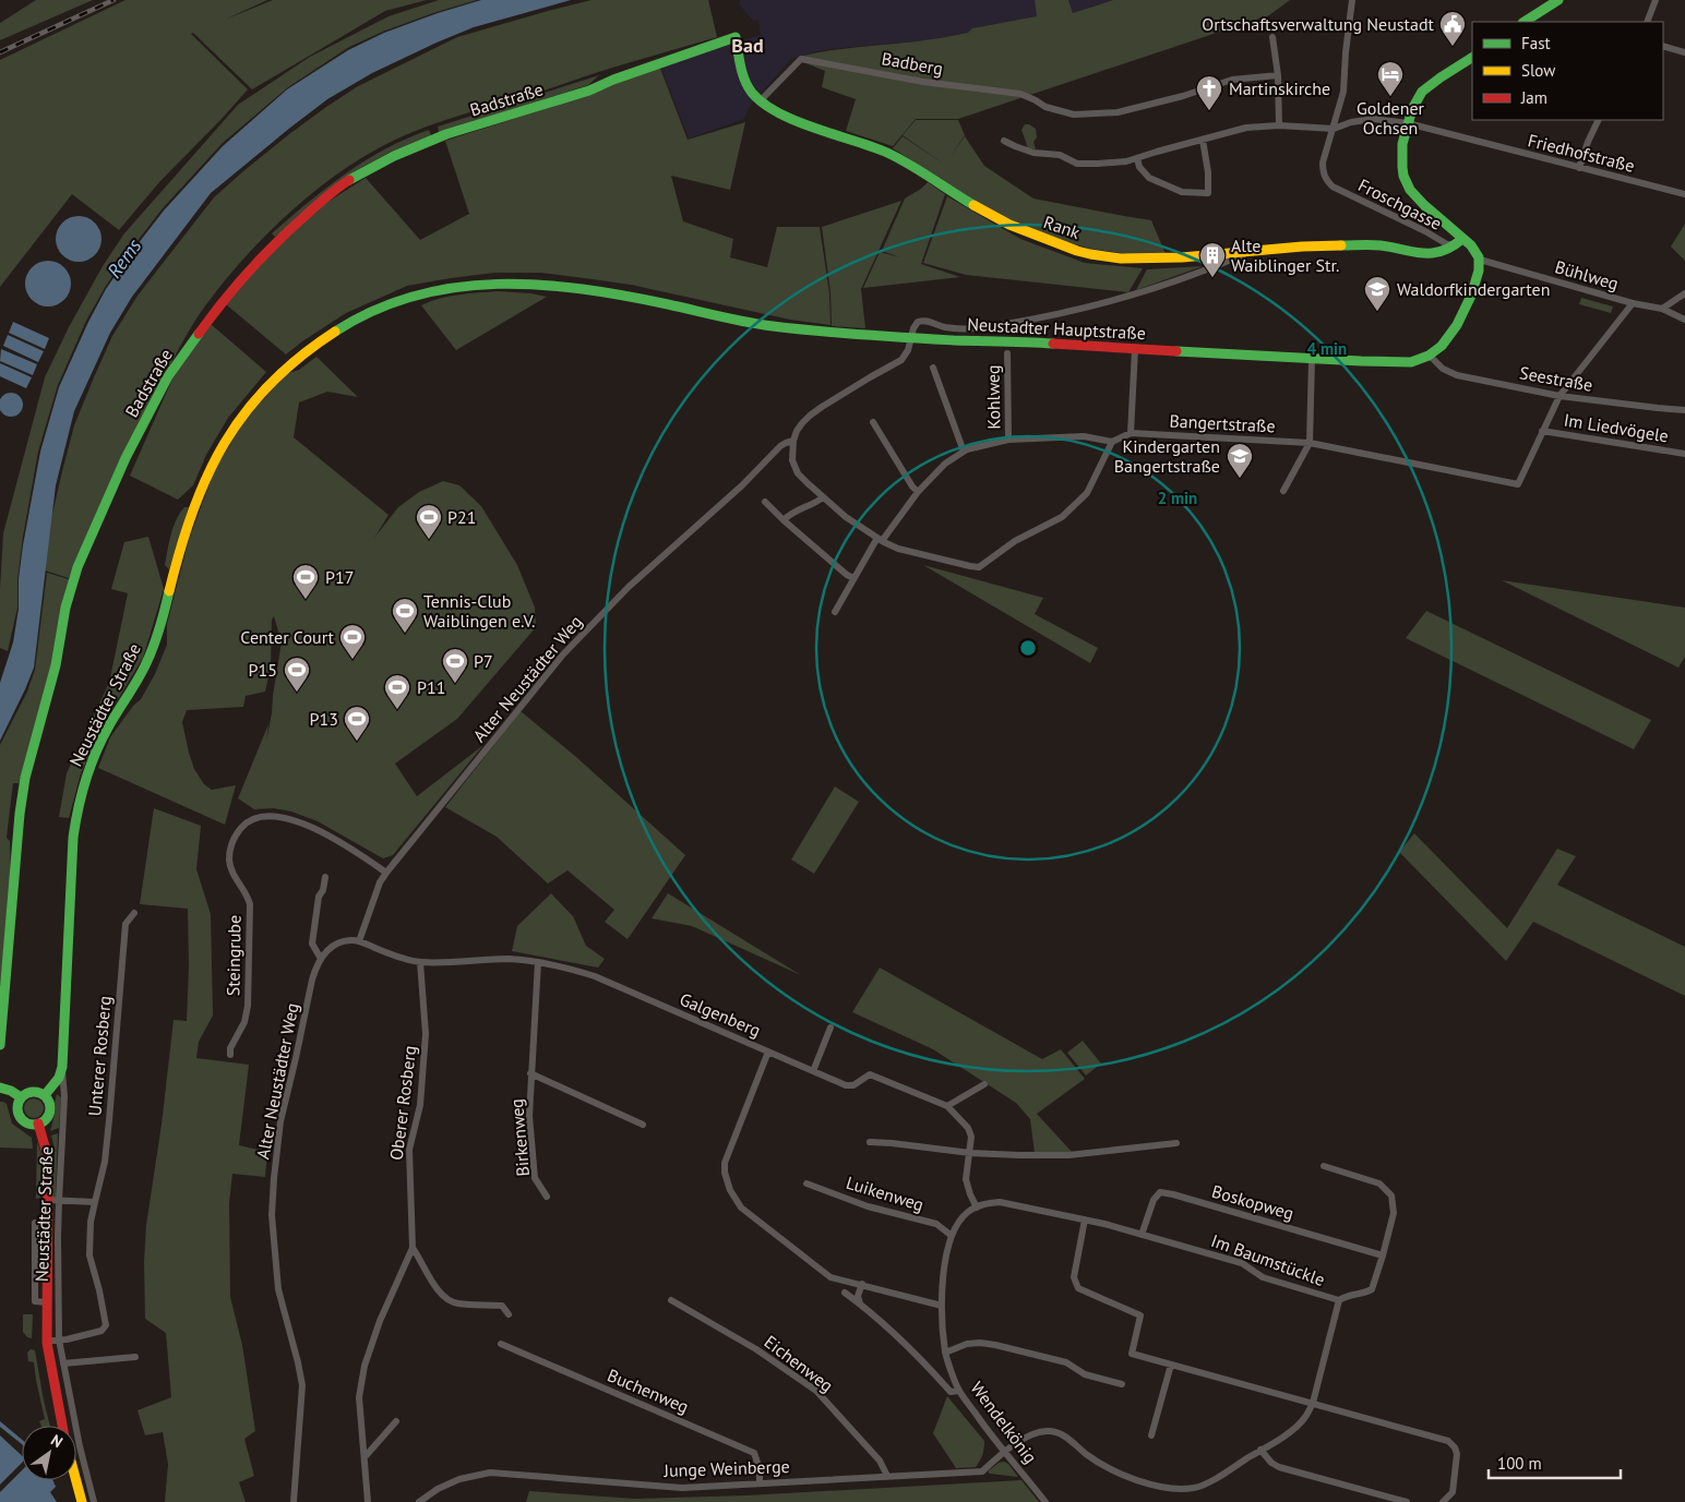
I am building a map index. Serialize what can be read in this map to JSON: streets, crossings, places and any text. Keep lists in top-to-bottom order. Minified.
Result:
{"streets":{"street":["Badberg","Badstraße","Friedhofstraße","Froschgasse","Rank","Bühlweg","Neustadter Hauptstraße","Seestraße","Kohlweg","Bangertstraße","Im Liedvögele","Alter Neustädter Weg","Neustädter Straße","Steingrube","Galgenberg","Unterer Rosberg","Oberer Rosberg","Birkenweg","Luikenweg","Boskopweg","Im Baumstückle","Eichenweg","Buchenweg","Wendelkönig","Junge Weinberge"]},"crossings":[["Badberg","Rank"],["Badstraße","Rank"],["Friedhofstraße","Froschgasse"],["Froschgasse","Rank"],["Neustadter Hauptstraße","Seestraße"],["Neustadter Hauptstraße","Neustädter Straße"],["Bangertstraße","Im Liedvögele"],["Alter Neustädter Weg","Steingrube"],["Alter Neustädter Weg","Galgenberg"],["Neustädter Straße","Unterer Rosberg"],["Galgenberg","Oberer Rosberg"],["Galgenberg","Birkenweg"],["Galgenberg","Wendelkönig"],["Luikenweg","Wendelkönig"],["Boskopweg","Im Baumstückle"],["Im Baumstückle","Wendelkönig"],["Im Baumstückle","Junge Weinberge"],["Eichenweg","Junge Weinberge"],["Buchenweg","Junge Weinberge"],["Wendelkönig","Junge Weinberge"]],"districts":["Bad"],"water":["Rems"],"places":{"public building":["Ortschaftsverwaltung Neustadt"],"hotel":["Goldener Ochsen"],"church":["Martinskirche"],"building":["Alte Waiblinger Str."],"school or university":["Waldorfkindergarten","Kindergarten Bangertstraße"],"sports":["P21","P17","Tennis-Club Waiblingen e.V.","Center Court","P7","P15","P11","P13"]},"legend":["Fast","Slow","Jam"],"scale_bar":"100 m","north":"top right","rings":["4 min","2 min"]}
